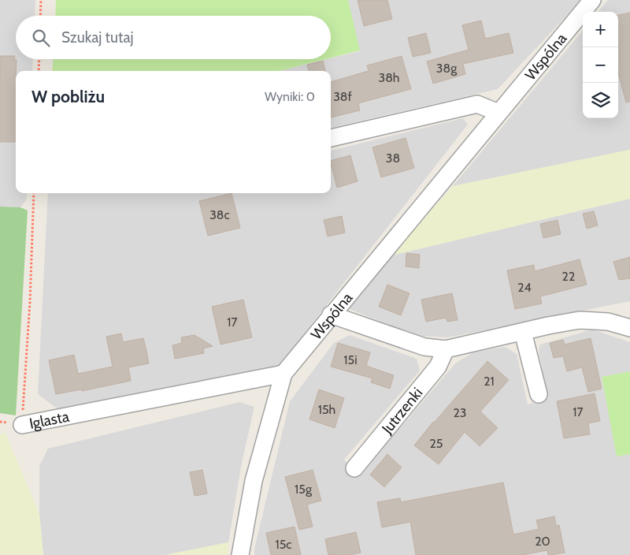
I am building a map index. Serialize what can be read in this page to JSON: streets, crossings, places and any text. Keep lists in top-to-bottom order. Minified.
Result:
{"streets":{"street":["Wspólna","Jutrzenki","Iglasta"]},"crossings":[["Wspólna","Iglasta"]],"house_numbers":["38g","38h","38f","38","38c","22","24","17","15i","21","15h","17","23","25","15g","20","15c"],"page":{"map_buttons":["+","−"],"search":"Szukaj tutaj","heading":["W pobliżu","Wyniki: 0"]}}
